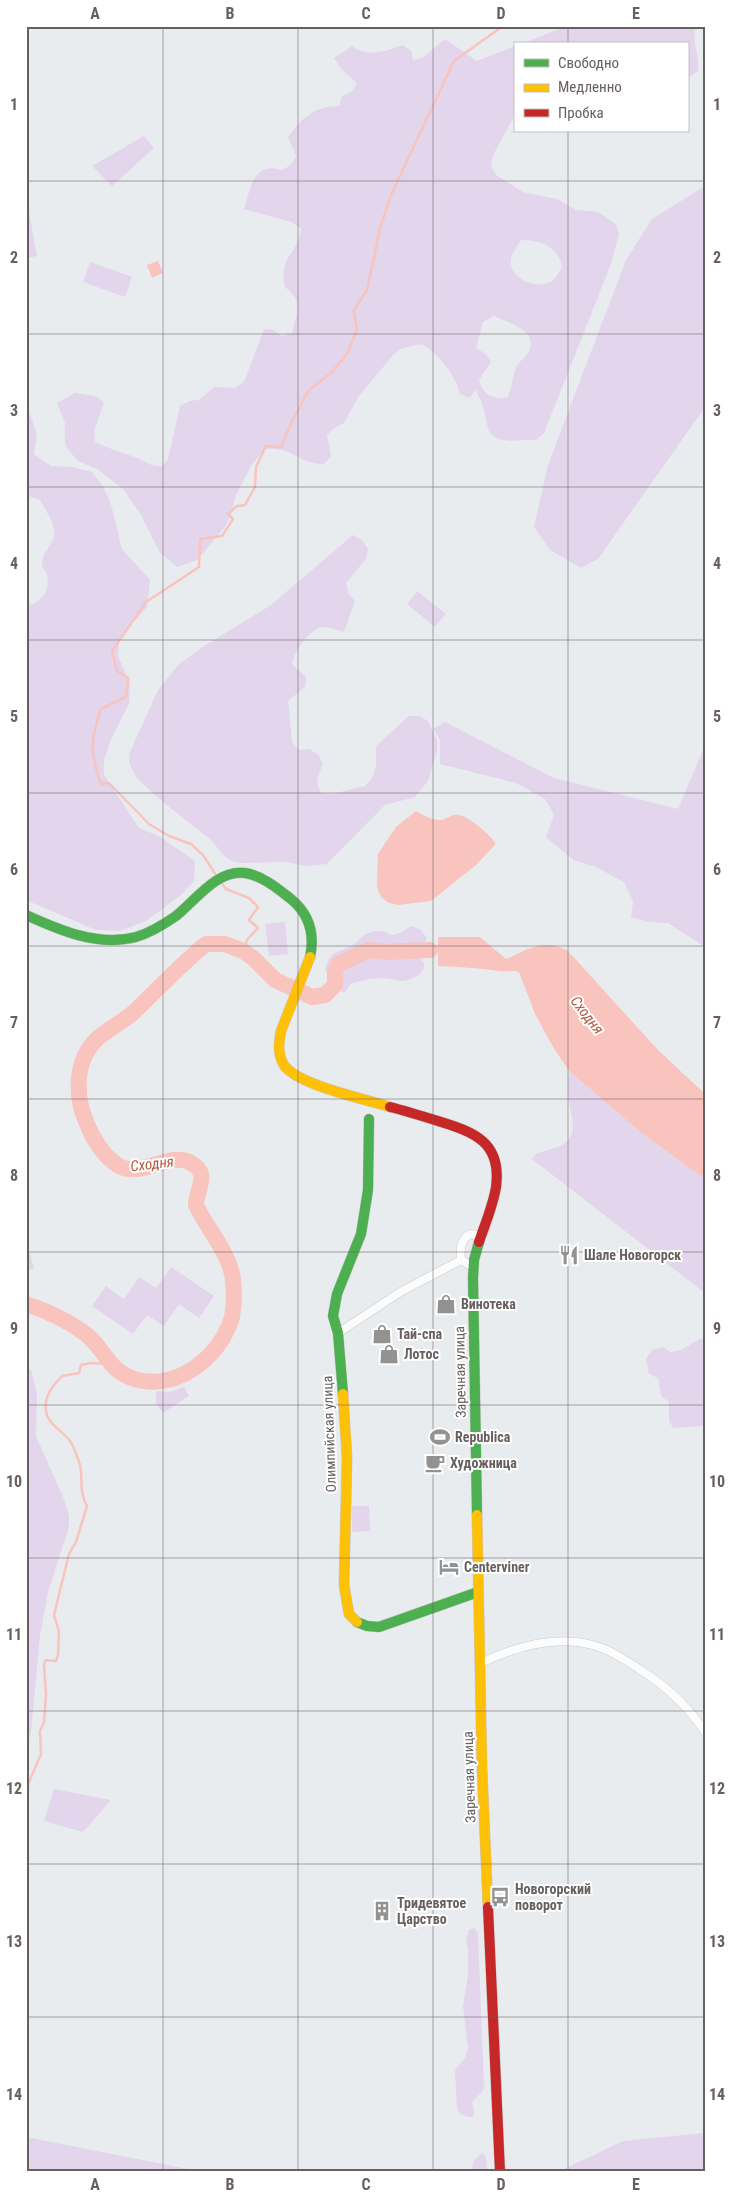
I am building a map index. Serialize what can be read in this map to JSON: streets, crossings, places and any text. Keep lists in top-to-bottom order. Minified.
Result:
{"streets":{"main road":["Заречная улица","Олимпийская улица"]},"crossings":[["Заречная улица","Олимпийская улица"]],"water":["Сходня"],"places":{"restaurant":["Шале Новогорск"],"shop":["Винотека","Тай-спа","Лотос"],"sports":["Republica"],"cafe":["Художница"],"hotel":["Centerviner"],"bus stop":["Новогорский поворот"],"building":["Тридевятое Царство"]},"legend":["Свободно","Медленно","Пробка"],"grid":{"columns":["A","B","C","D","E"],"rows":["1","2","3","4","5","6","7","8","9","10","11","12","13","14"]}}
